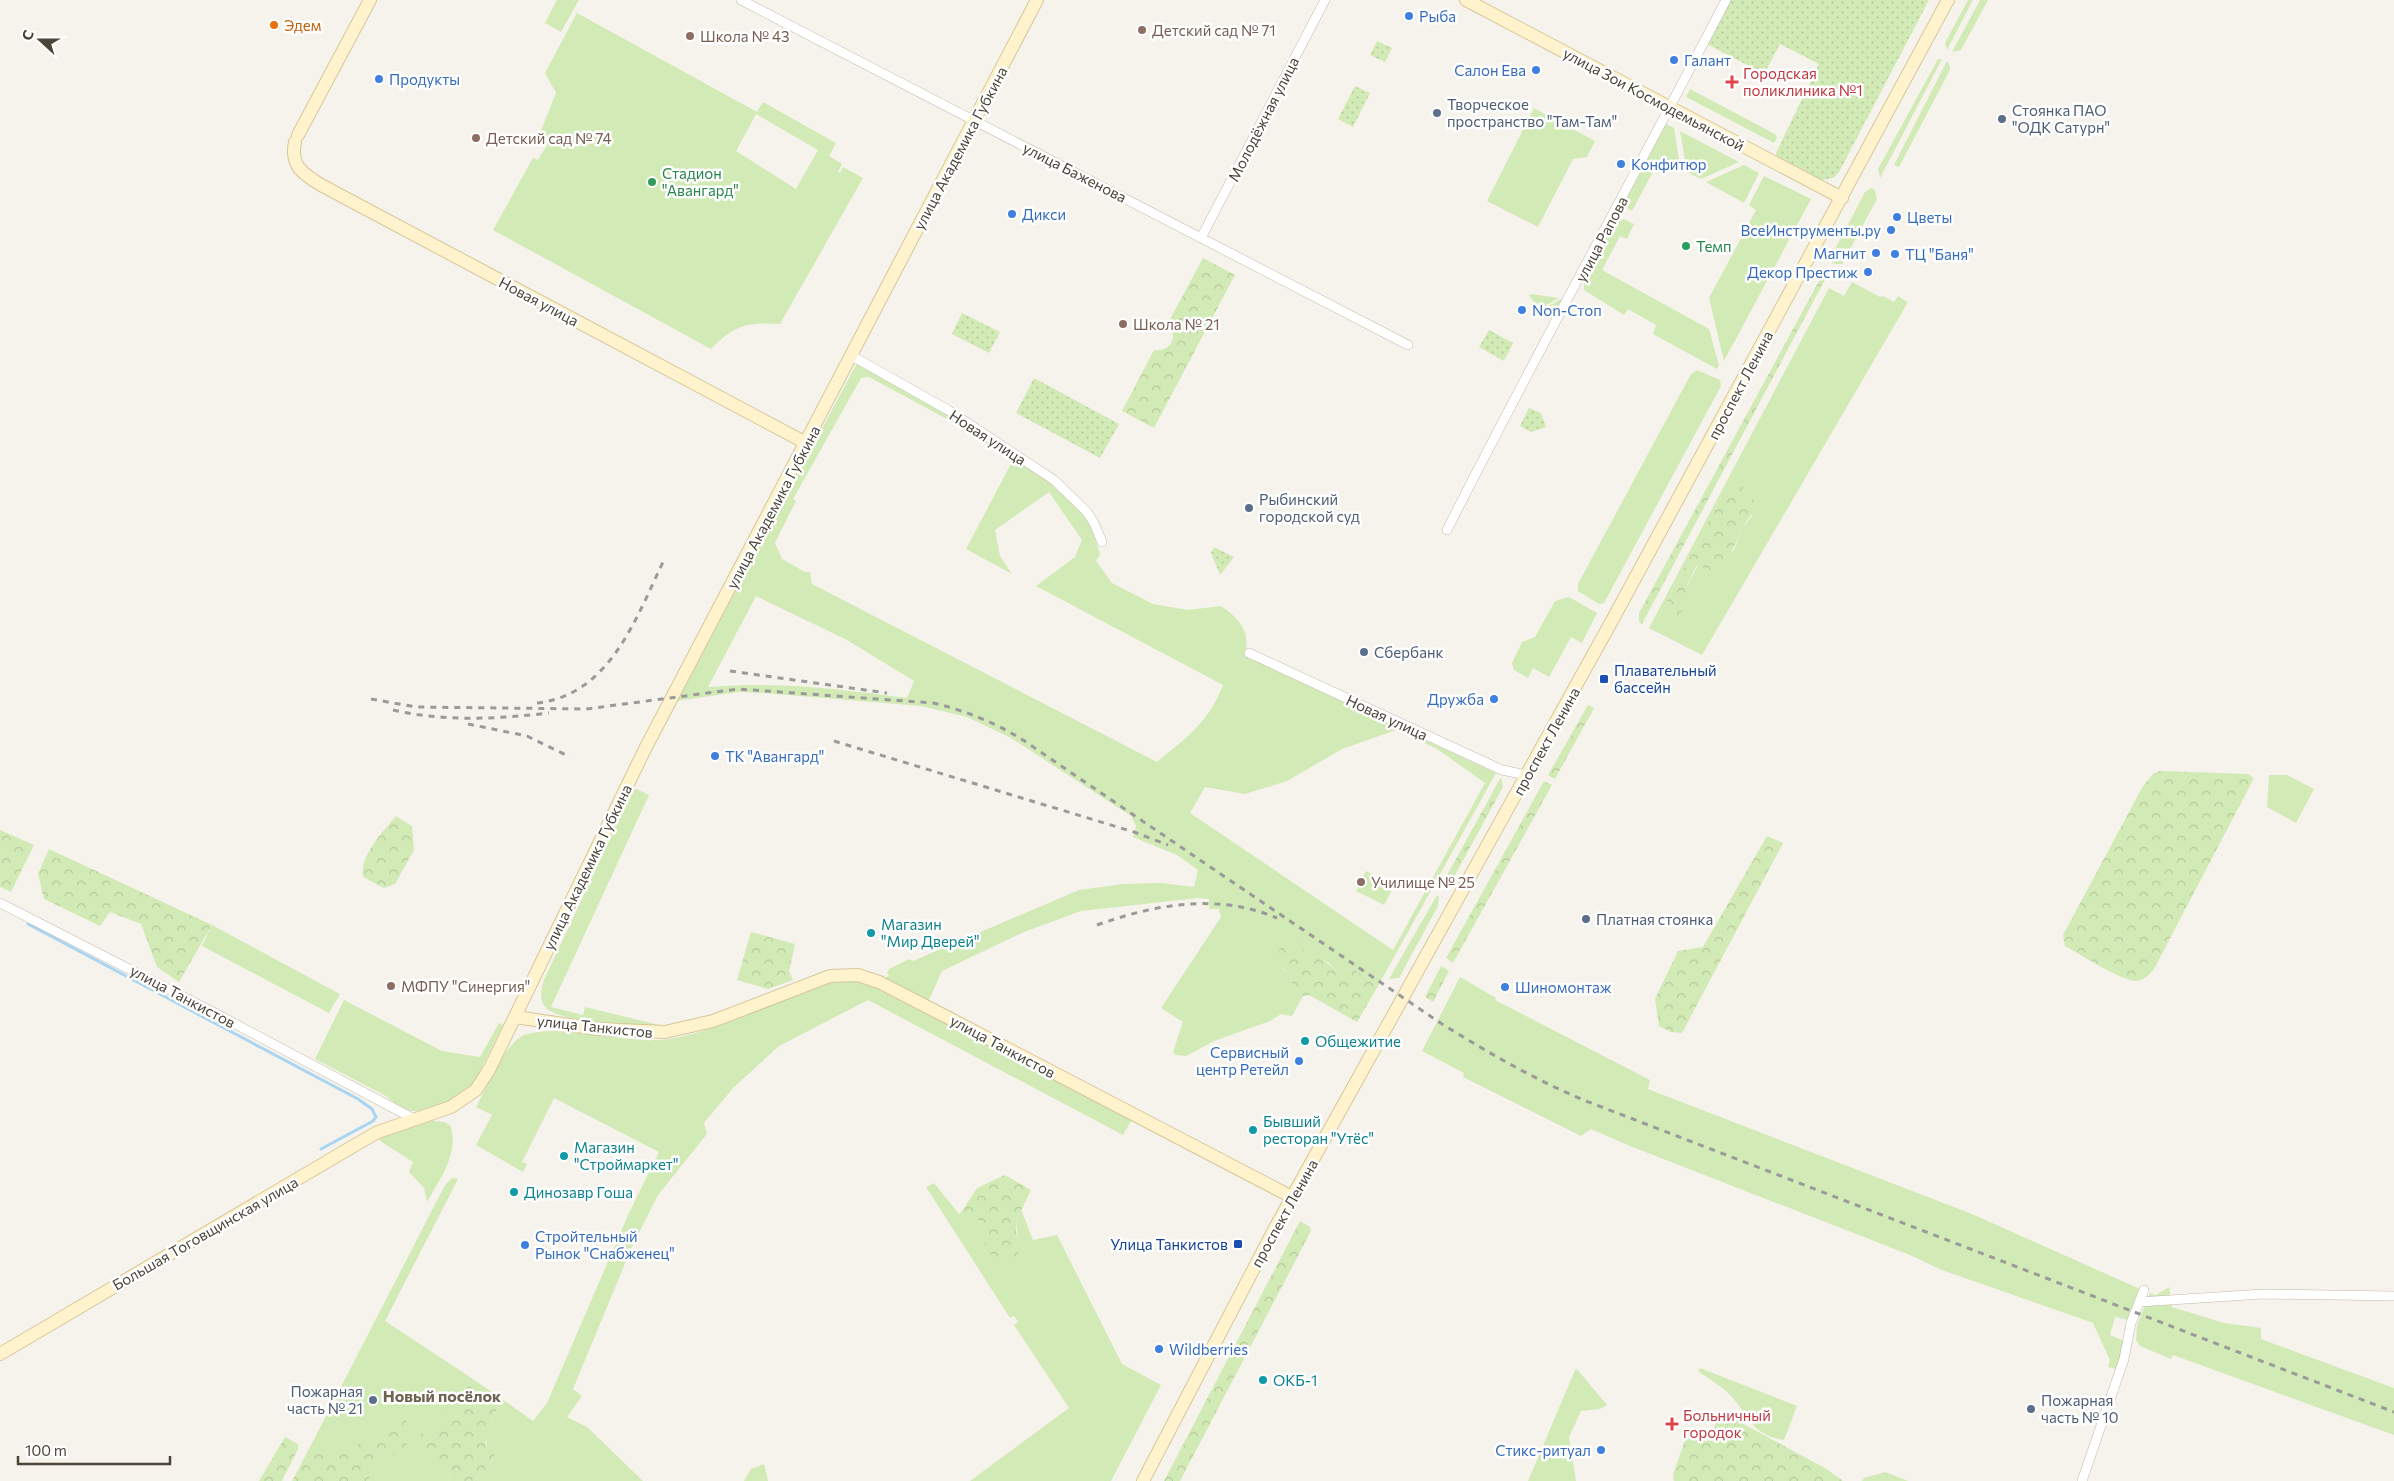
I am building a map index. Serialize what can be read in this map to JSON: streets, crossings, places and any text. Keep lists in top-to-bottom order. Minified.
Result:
{"streets":{"street":["улица Зои Космодемьянской","Молодёжная улица","улица Академика Губкина","улица Баженова","улица Рапова","Новая улица","проспект Ленина","улица Танкистов","Большая Тоговщинская улица"]},"crossings":[["улица Зои Космодемьянской","улица Рапова"],["улица Зои Космодемьянской","проспект Ленина"],["Молодёжная улица","улица Баженова"],["улица Академика Губкина","улица Баженова"],["улица Академика Губкина","Новая улица"],["улица Академика Губкина","улица Танкистов"],["Новая улица","проспект Ленина"],["проспект Ленина","улица Танкистов"],["улица Танкистов","Большая Тоговщинская улица"]],"districts":["Новый посёлок"],"places":{"other":["Рыба","Эдем","Детский сад № 71","Школа № 43","Галант","Салон Ева","Продукты","Творческое пространство \"Там-Там\"","Стоянка ПАО \"ОДК Сатурн\"","Детский сад № 74","Конфитюр","Стадион \"Авангард\"","Дикси","Цветы","ВсеИнструменты.ру","Темп","Магнит","ТЦ \"Баня\"","Декор Престиж","Non-Стоп","Школа № 21","Рыбинский городской суд","Сбербанк","Дружба","ТК \"Авангард\"","Училище № 25","Платная стоянка","Магазин \"Мир Дверей\"","МФПУ \"Синергия\"","Шиномонтаж","Общежитие","Сервисный центр Ретейл","Бывший ресторан \"Утёс\"","Магазин \"Строймаркет\"","Динозавр Гоша","Стройтельный Рынок \"Снабженец\"","Wildberries","ОКБ-1","Пожарная часть № 21","Пожарная часть № 10","Стикс-ритуал"],"health":["Городская поликлиника №1","Больничный городок"],"transit":["Плавательный бассейн","Улица Танкистов"]},"scale_bar":"100 m","north":"left"}
